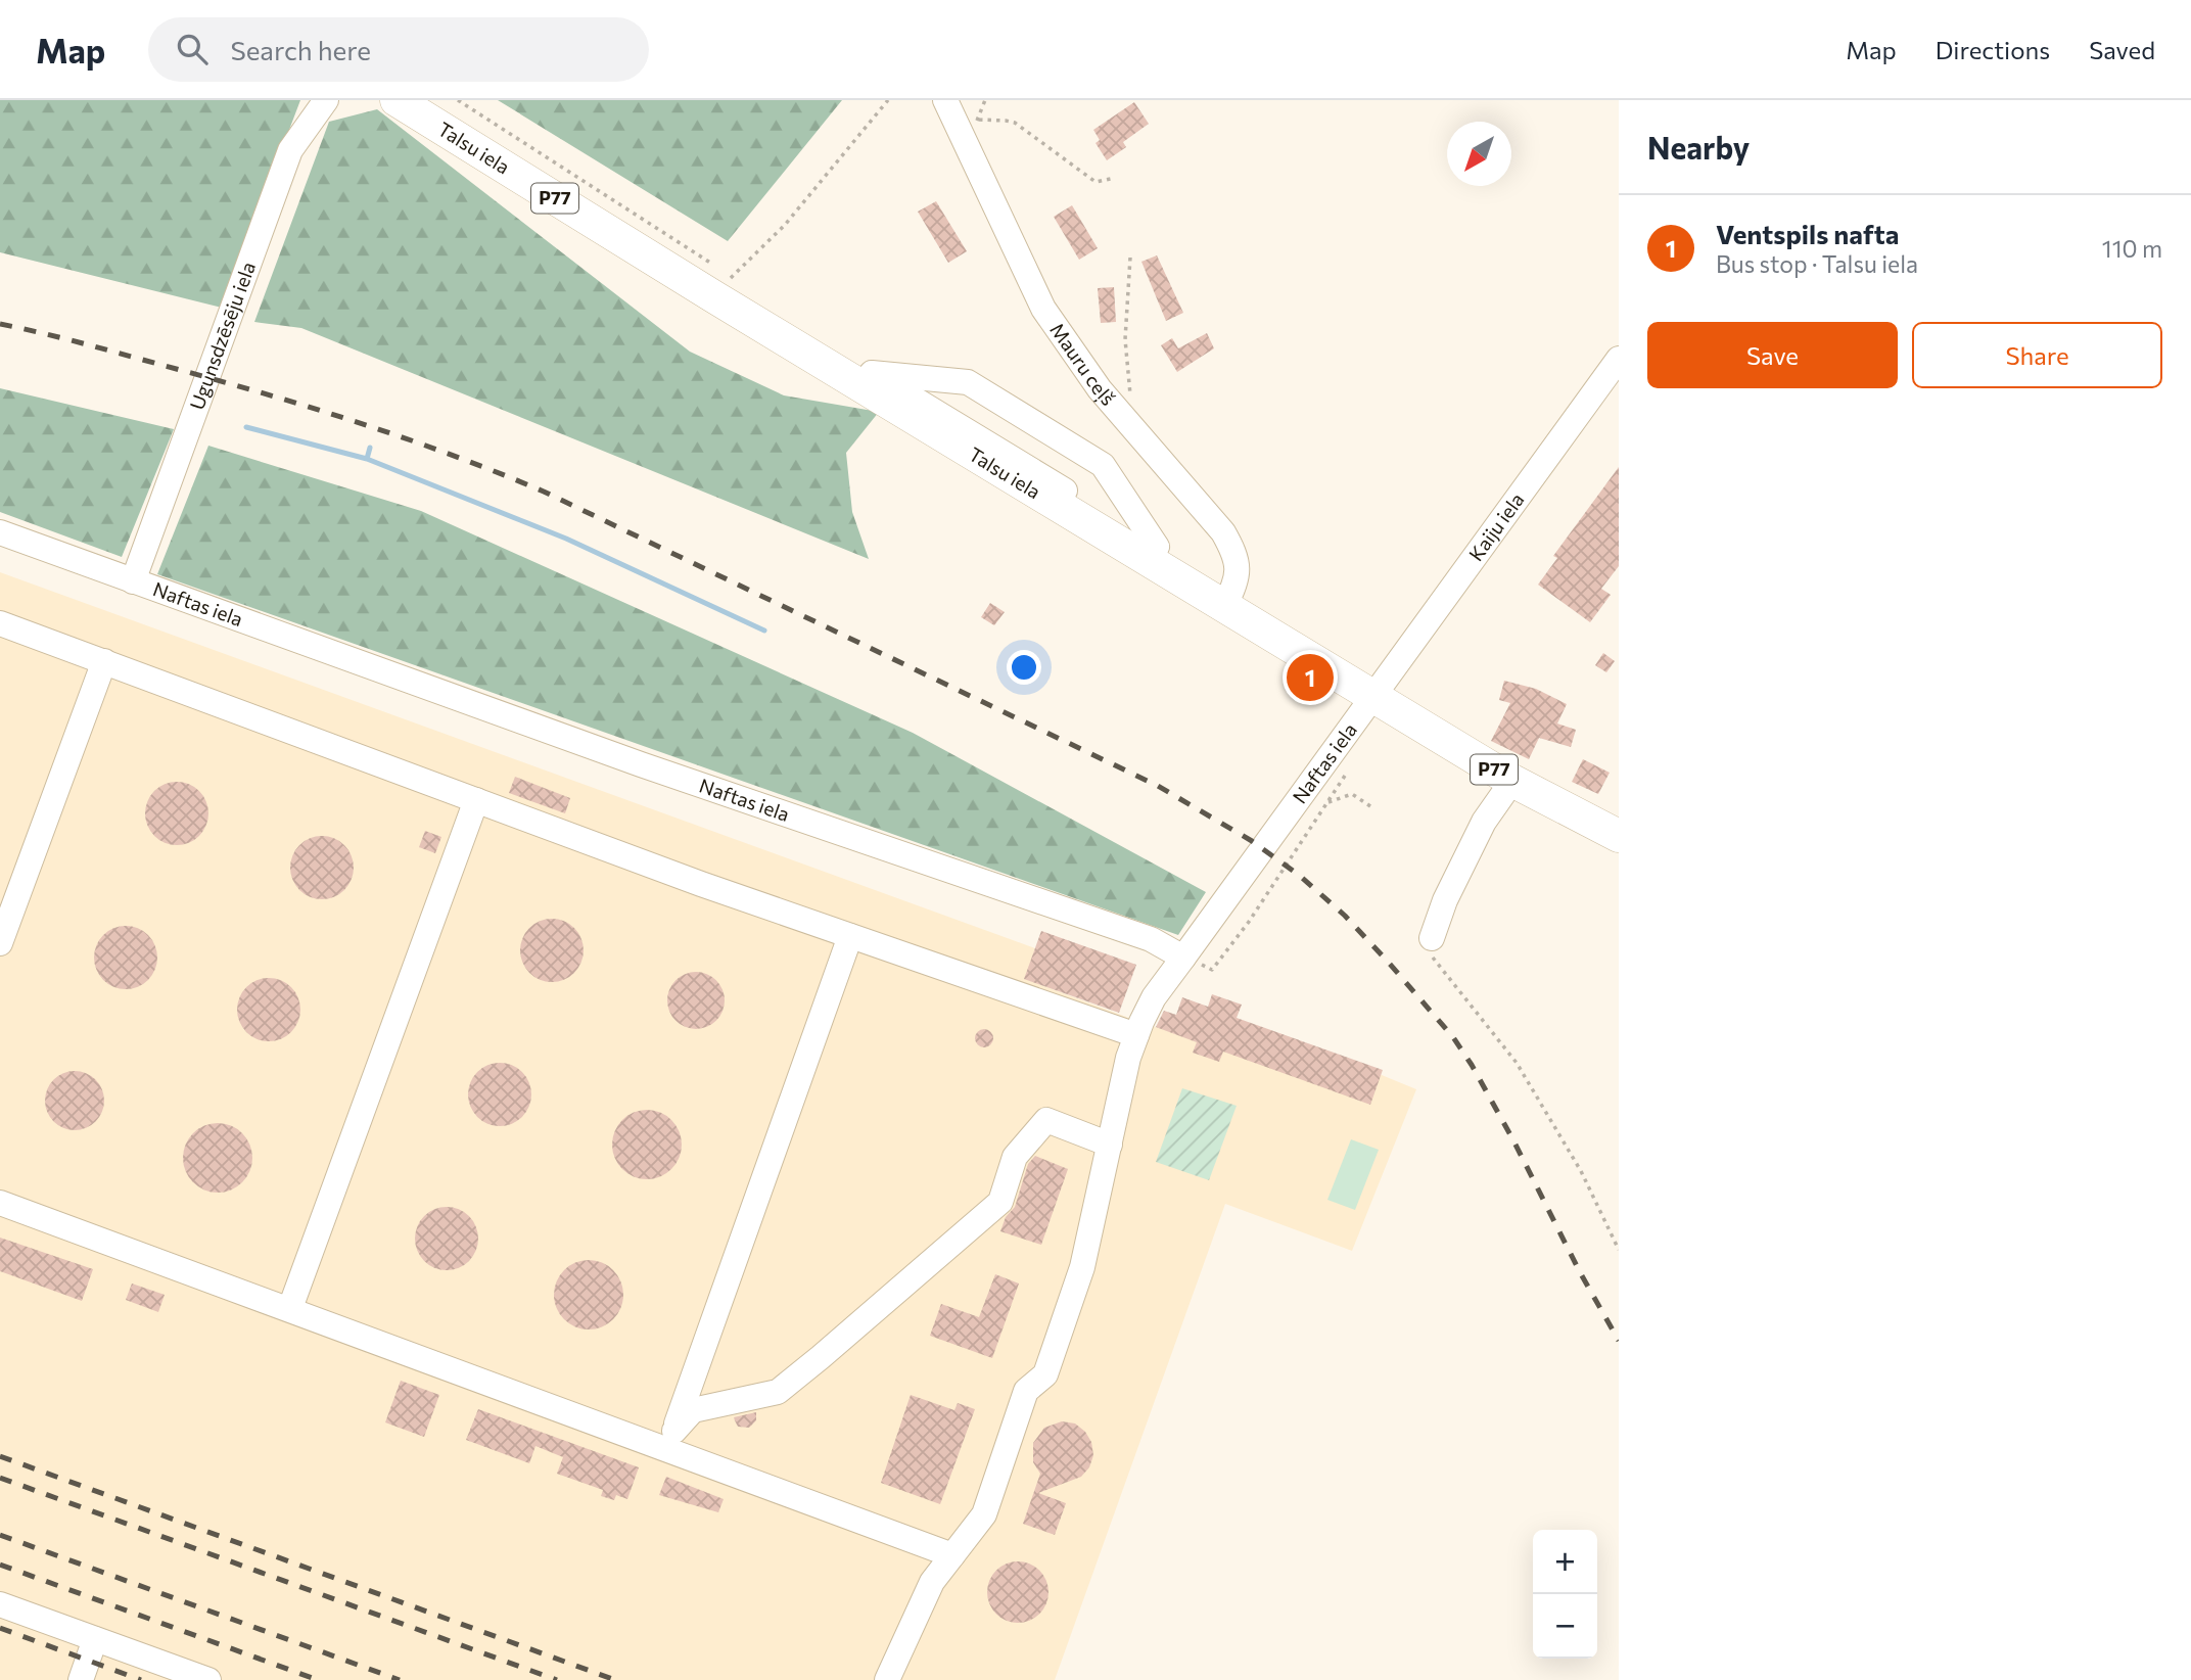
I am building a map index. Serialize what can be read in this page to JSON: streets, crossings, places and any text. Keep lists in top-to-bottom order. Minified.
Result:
{"streets":{"main road":["Talsu iela","P77"],"street":["Ugunsdzēsēju iela","Mauru ceļš","Kaiju iela","Naftas iela"]},"crossings":[["Talsu iela","Mauru ceļš"],["Talsu iela","Kaiju iela"],["Talsu iela","Naftas iela"],["Ugunsdzēsēju iela","Naftas iela"],["Kaiju iela","Naftas iela"]],"north":"bottom left","page":{"header":"Map","search":"Search here","nav":["Map","Directions","Saved"],"heading":"Nearby","list":[{"mark":"1","name":"Ventspils nafta","note":"Bus stop · Talsu iela","value":"110 m"}],"buttons":["Save","Share"],"pins":"1","map_buttons":["+","−"]}}
